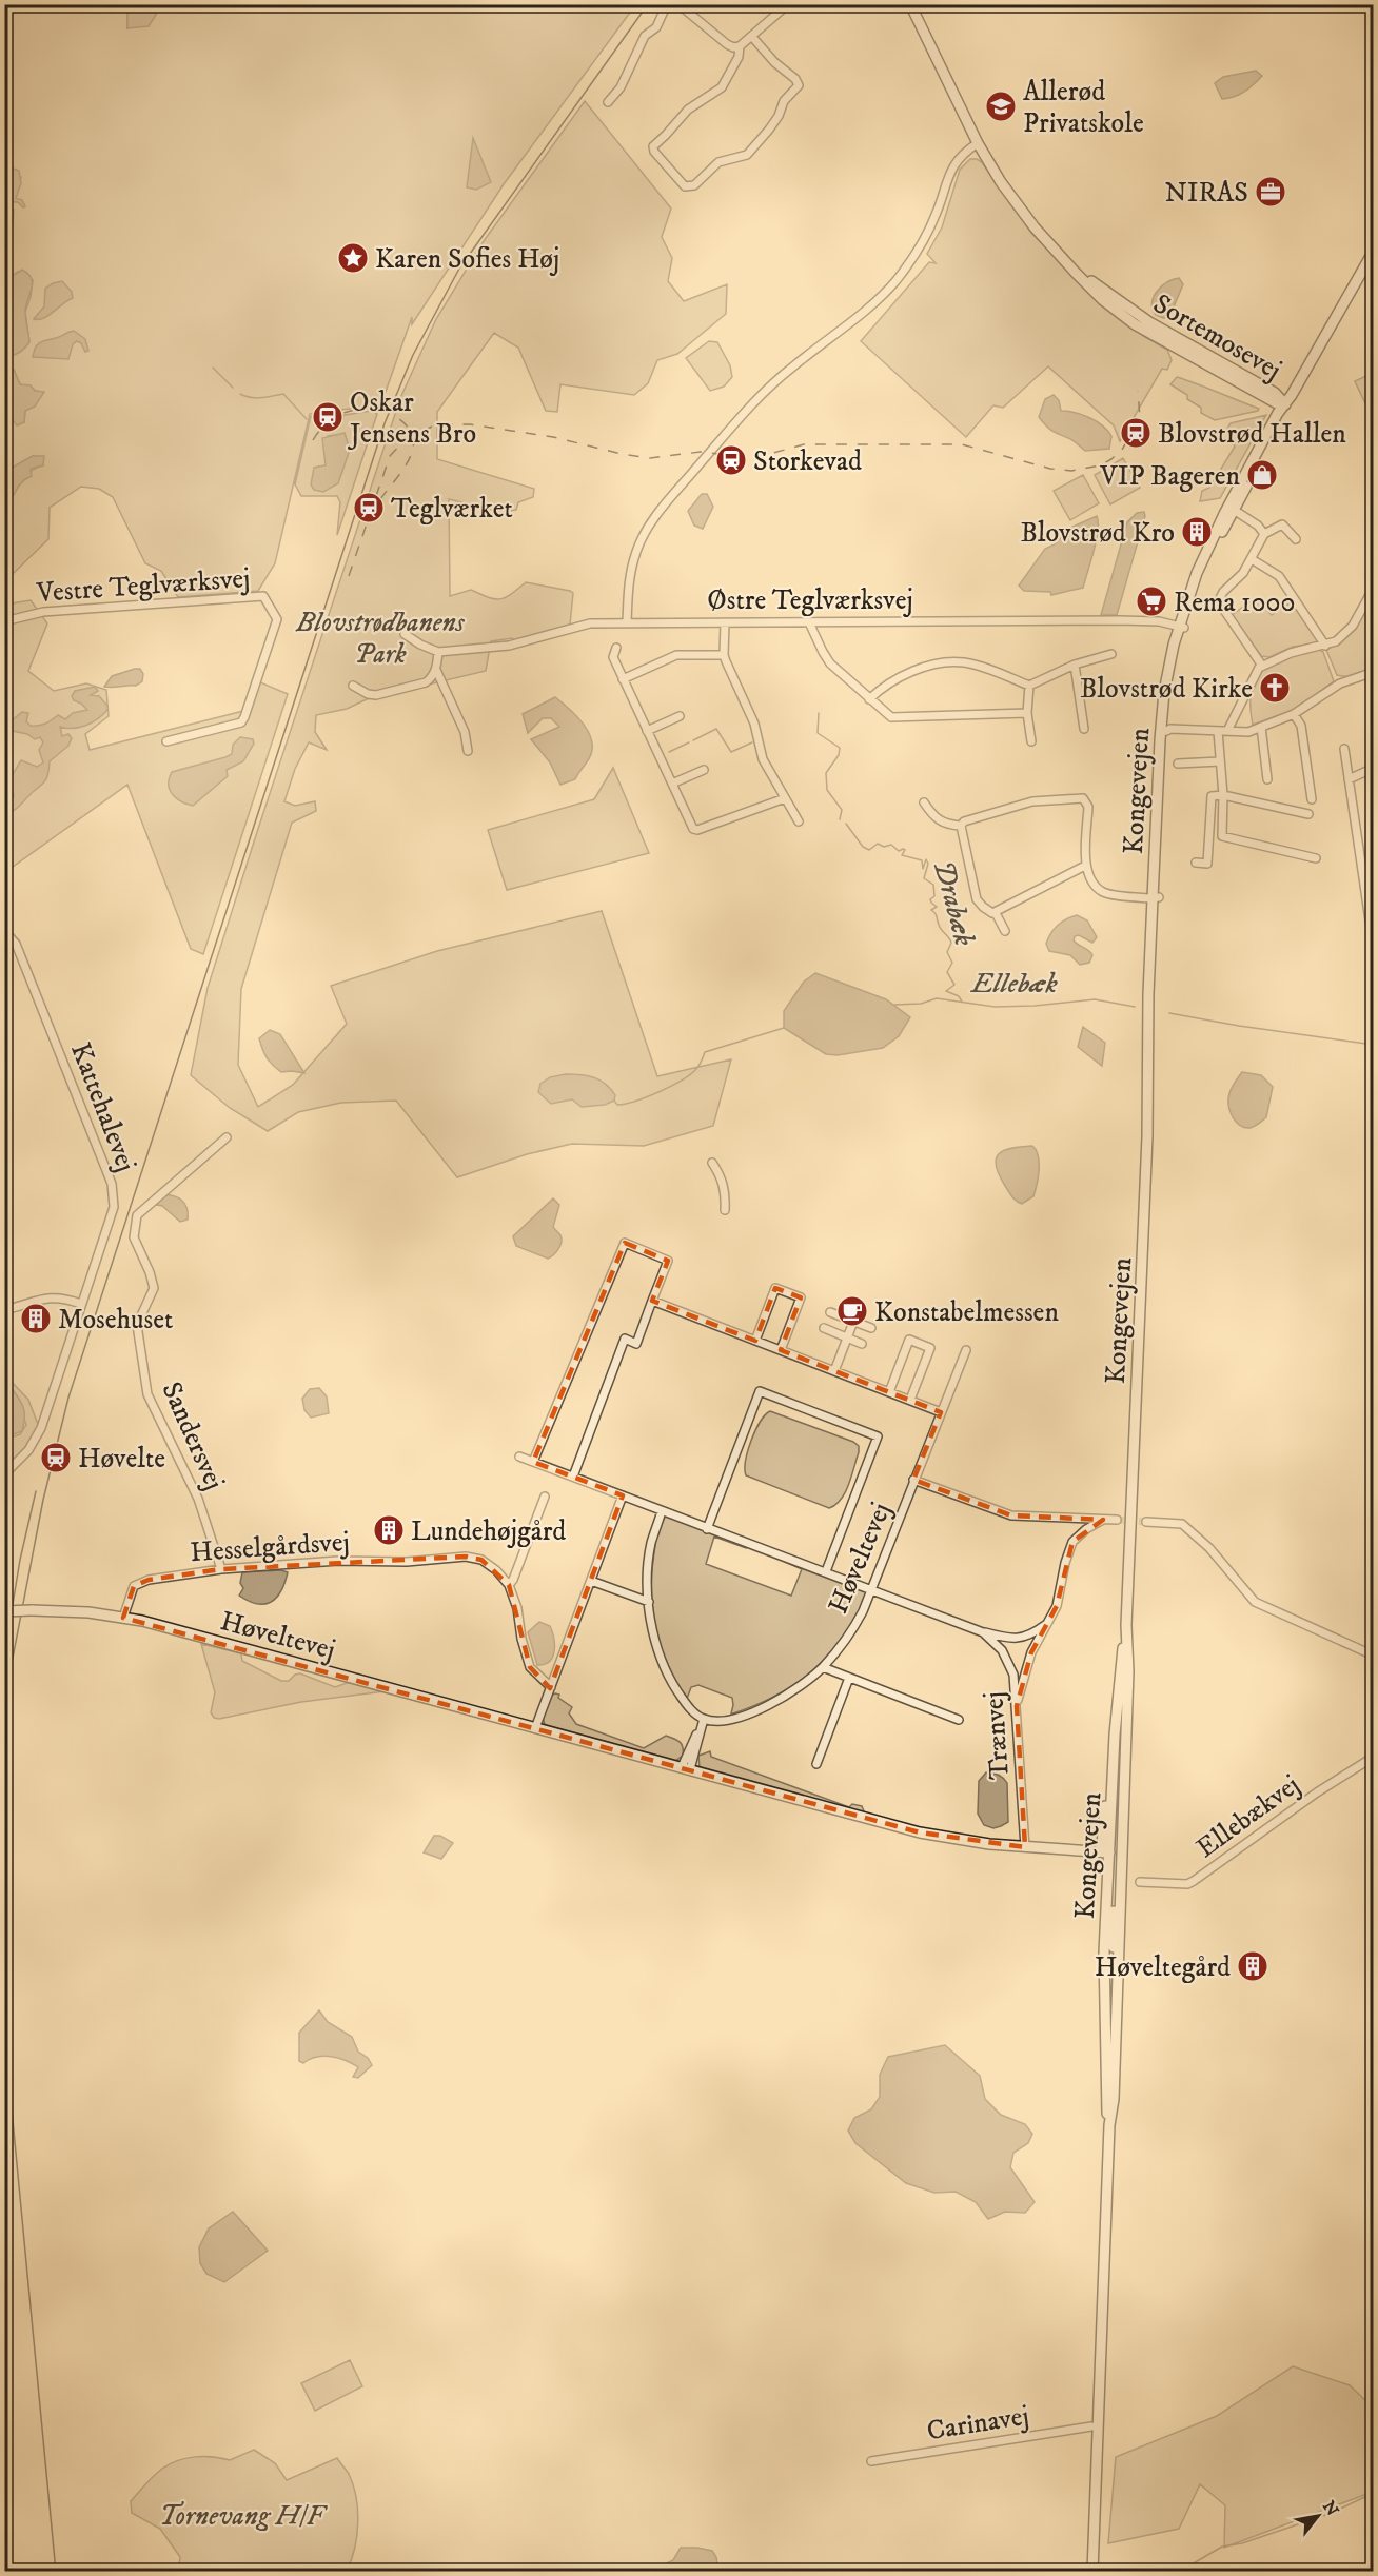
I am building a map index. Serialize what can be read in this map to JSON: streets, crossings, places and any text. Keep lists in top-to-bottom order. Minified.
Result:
{"streets":{"main road":["Sortemosevej","Kongevejen","Høveltevej"],"street":["Vestre Teglværksvej","Østre Teglværksvej","Kattehalevej","Sandersvej","Hesselgårdsvej","Trænvej","Ellebækvej","Carinavej"]},"crossings":[["Sortemosevej","Kongevejen"],["Østre Teglværksvej","Kongevejen"],["Kongevejen","Høveltevej"],["Kongevejen","Carinavej"],["Sandersvej","Hesselgårdsvej"],["Hesselgårdsvej","Høveltevej"],["Høveltevej","Trænvej"]],"water":["Drabæk","Ellebæk"],"parks":["Blovstrødbanens Park","Tornevang H/F"],"places":{"school or university":["Allerød Privatskole"],"office":["NIRAS"],"place":["Karen Sofies Høj"],"station":["Oskar Jensens Bro","Blovstrød Hallen","Storkevad","Teglværket","Høvelte"],"shop":["VIP Bageren"],"building":["Blovstrød Kro","Mosehuset","Lundehøjgård","Høveltegård"],"supermarket":["Rema 1000"],"church":["Blovstrød Kirke"],"cafe":["Konstabelmessen"]},"north":"top right"}
